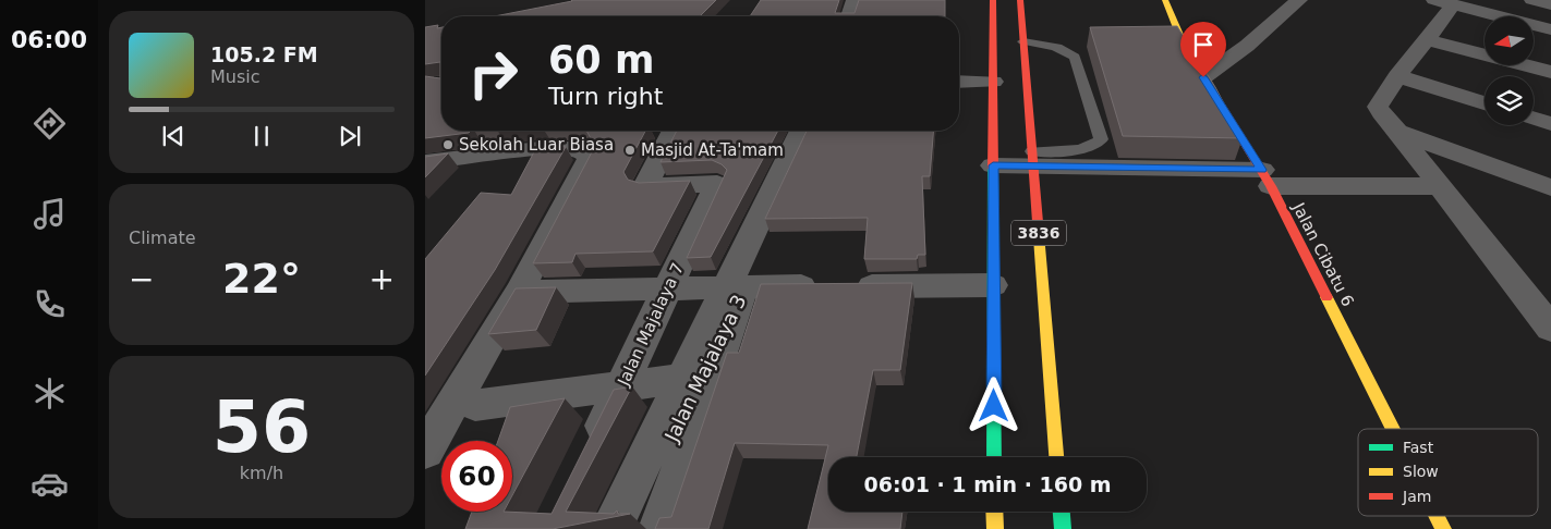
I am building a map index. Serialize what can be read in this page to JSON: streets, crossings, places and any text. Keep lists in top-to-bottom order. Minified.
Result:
{"streets":{"main road":["3836","Jalan Cibatu 6"],"street":["Jalan Majalaya 7","Jalan Majalaya 3"]},"places":["Sekolah Luar Biasa","Masjid At-Ta'mam"],"legend":["Fast","Slow","Jam"],"north":"left","page":{"tabs":"06:00","turn":["60 m","Turn right"],"song":["105.2 FM","Music"],"tile":["Climate",["56","km/h"]],"heat":["−","22°","+"],"limit":"60","trip":"06:01 · 1 min · 160 m"}}
